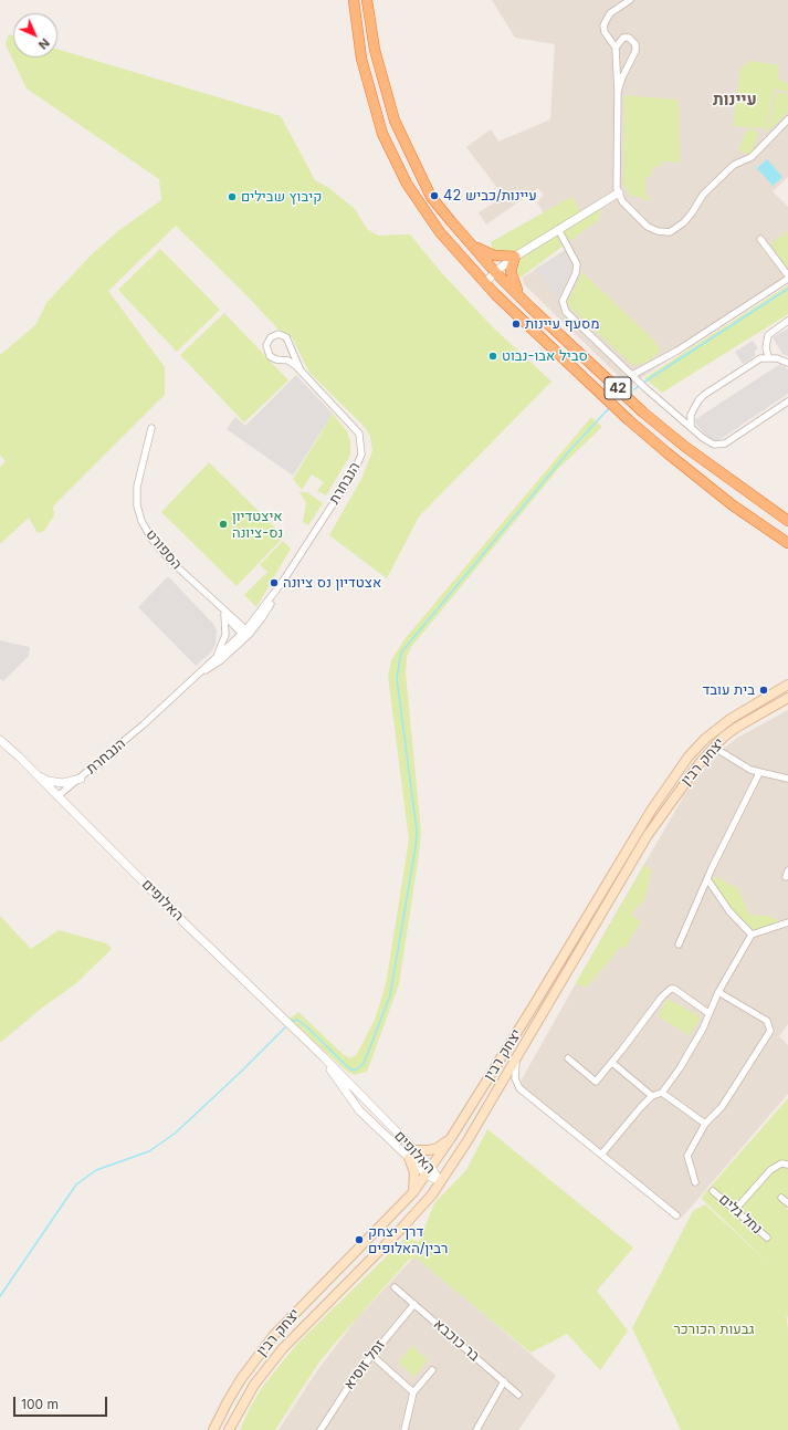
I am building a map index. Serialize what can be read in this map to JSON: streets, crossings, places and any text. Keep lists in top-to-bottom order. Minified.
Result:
{"streets":{"highway":["42"],"main road":["יצחק רבין"],"street":["הנבחרת","הספורט","האלופים","נחל גלים","בר כוכבא","זמל זוסיא"]},"crossings":[["הנבחרת","הספורט"],["הנבחרת","האלופים"],["יצחק רבין","האלופים"],["בר כוכבא","זמל זוסיא"]],"districts":["עיינות"],"parks":["גבעות הכורכר"],"places":["עיינות/כביש 42","קיבוץ שבילים","מסעף עיינות","סביל אבו-נבוט","איצטדיון נס-ציונה","אצטדיון נס ציונה","בית עובד","דרך יצחק רבין/האלופים"],"scale_bar":"100 m","north":"bottom right"}
